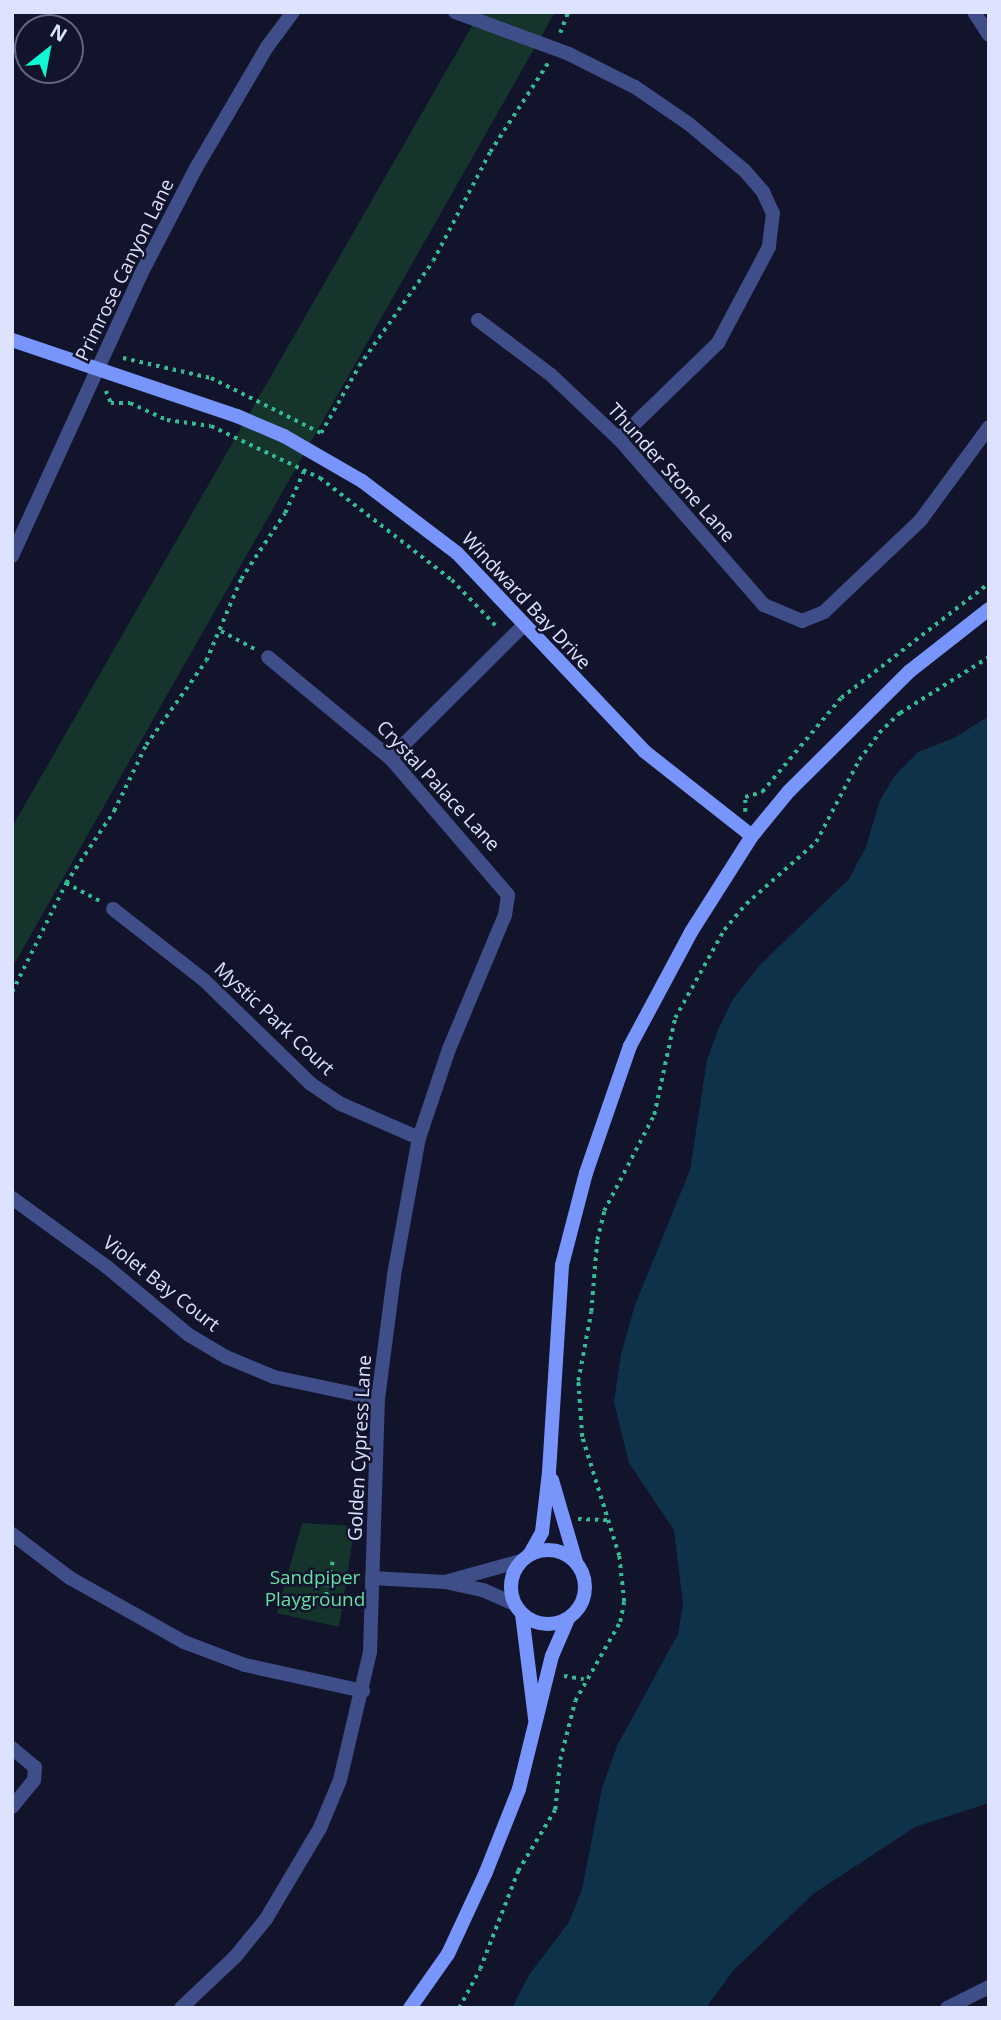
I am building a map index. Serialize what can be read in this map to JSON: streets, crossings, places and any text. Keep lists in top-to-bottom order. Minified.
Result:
{"streets":{"street":["Primrose Canyon Lane","Thunder Stone Lane","Windward Bay Drive","Crystal Palace Lane","Mystic Park Court","Violet Bay Court","Golden Cypress Lane"]},"crossings":[["Primrose Canyon Lane","Windward Bay Drive"],["Crystal Palace Lane","Golden Cypress Lane"],["Mystic Park Court","Golden Cypress Lane"],["Violet Bay Court","Golden Cypress Lane"]],"parks":["Sandpiper Playground"],"north":"top right"}
